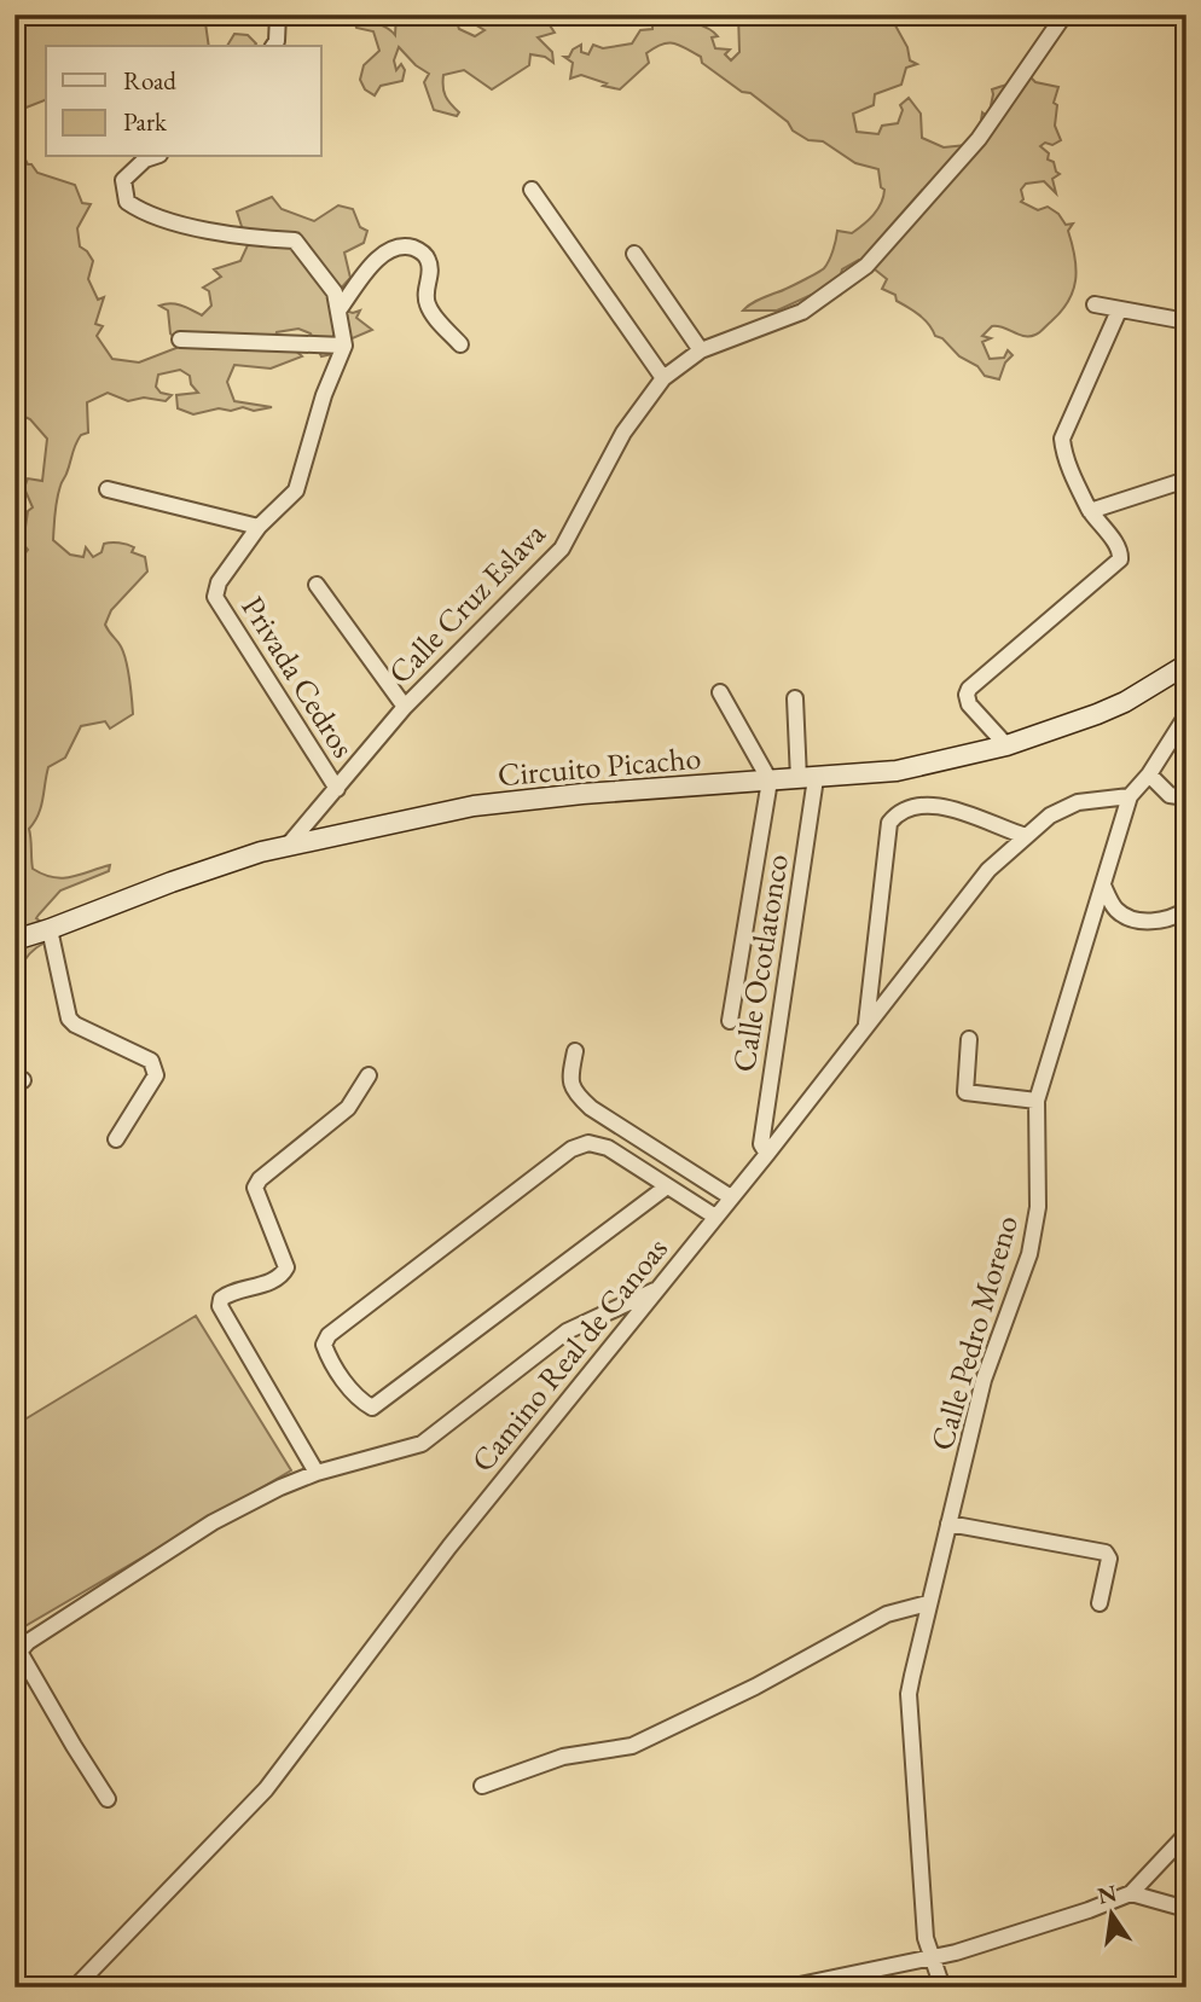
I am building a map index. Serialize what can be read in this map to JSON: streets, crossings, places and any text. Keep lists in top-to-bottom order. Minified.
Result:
{"streets":{"main road":["Circuito Picacho"],"street":["Calle Cruz Eslava","Privada Cedros","Calle Ocotlatonco","Calle Pedro Moreno","Camino Real de Canoas"]},"crossings":[["Calle Cruz Eslava","Privada Cedros"],["Calle Cruz Eslava","Circuito Picacho"],["Circuito Picacho","Calle Ocotlatonco"],["Calle Ocotlatonco","Camino Real de Canoas"],["Calle Pedro Moreno","Camino Real de Canoas"]],"legend":["Road","Park"],"north":"top"}
